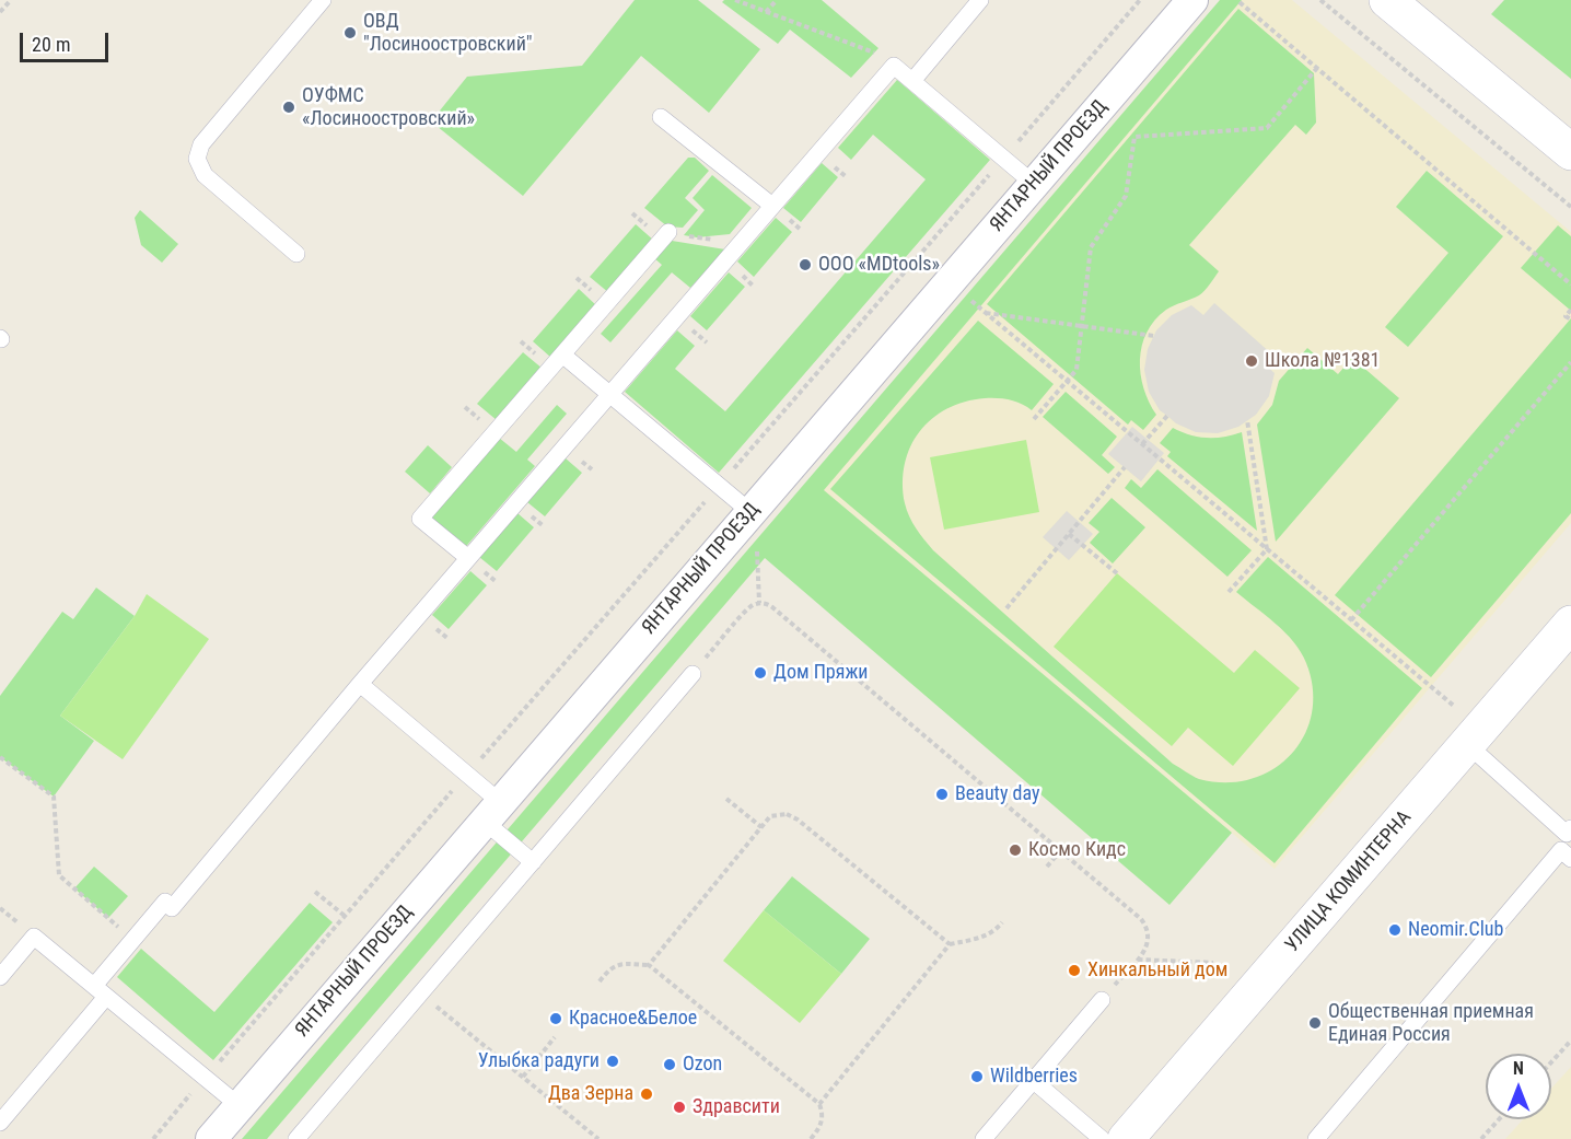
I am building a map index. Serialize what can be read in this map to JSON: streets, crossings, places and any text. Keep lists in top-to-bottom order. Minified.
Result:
{"streets":{"street":["ЯНТАРНЫЙ ПРОЕЗД","УЛИЦА КОМИНТЕРНА"]},"places":["ОВД \"Лосиноостровский\"","ОУФМС «Лосиноостровский»","ООО «MDtools»","Школа №1381","Дом Пряжи","Beauty day","Космо Кидс","Neomir.Club","Хинкальный дом","Красное&Белое","Общественная приемная Единая Россия","Улыбка радуги","Ozon","Wildberries","Два Зерна","Здравсити"],"scale_bar":"20 m","north":"top"}
